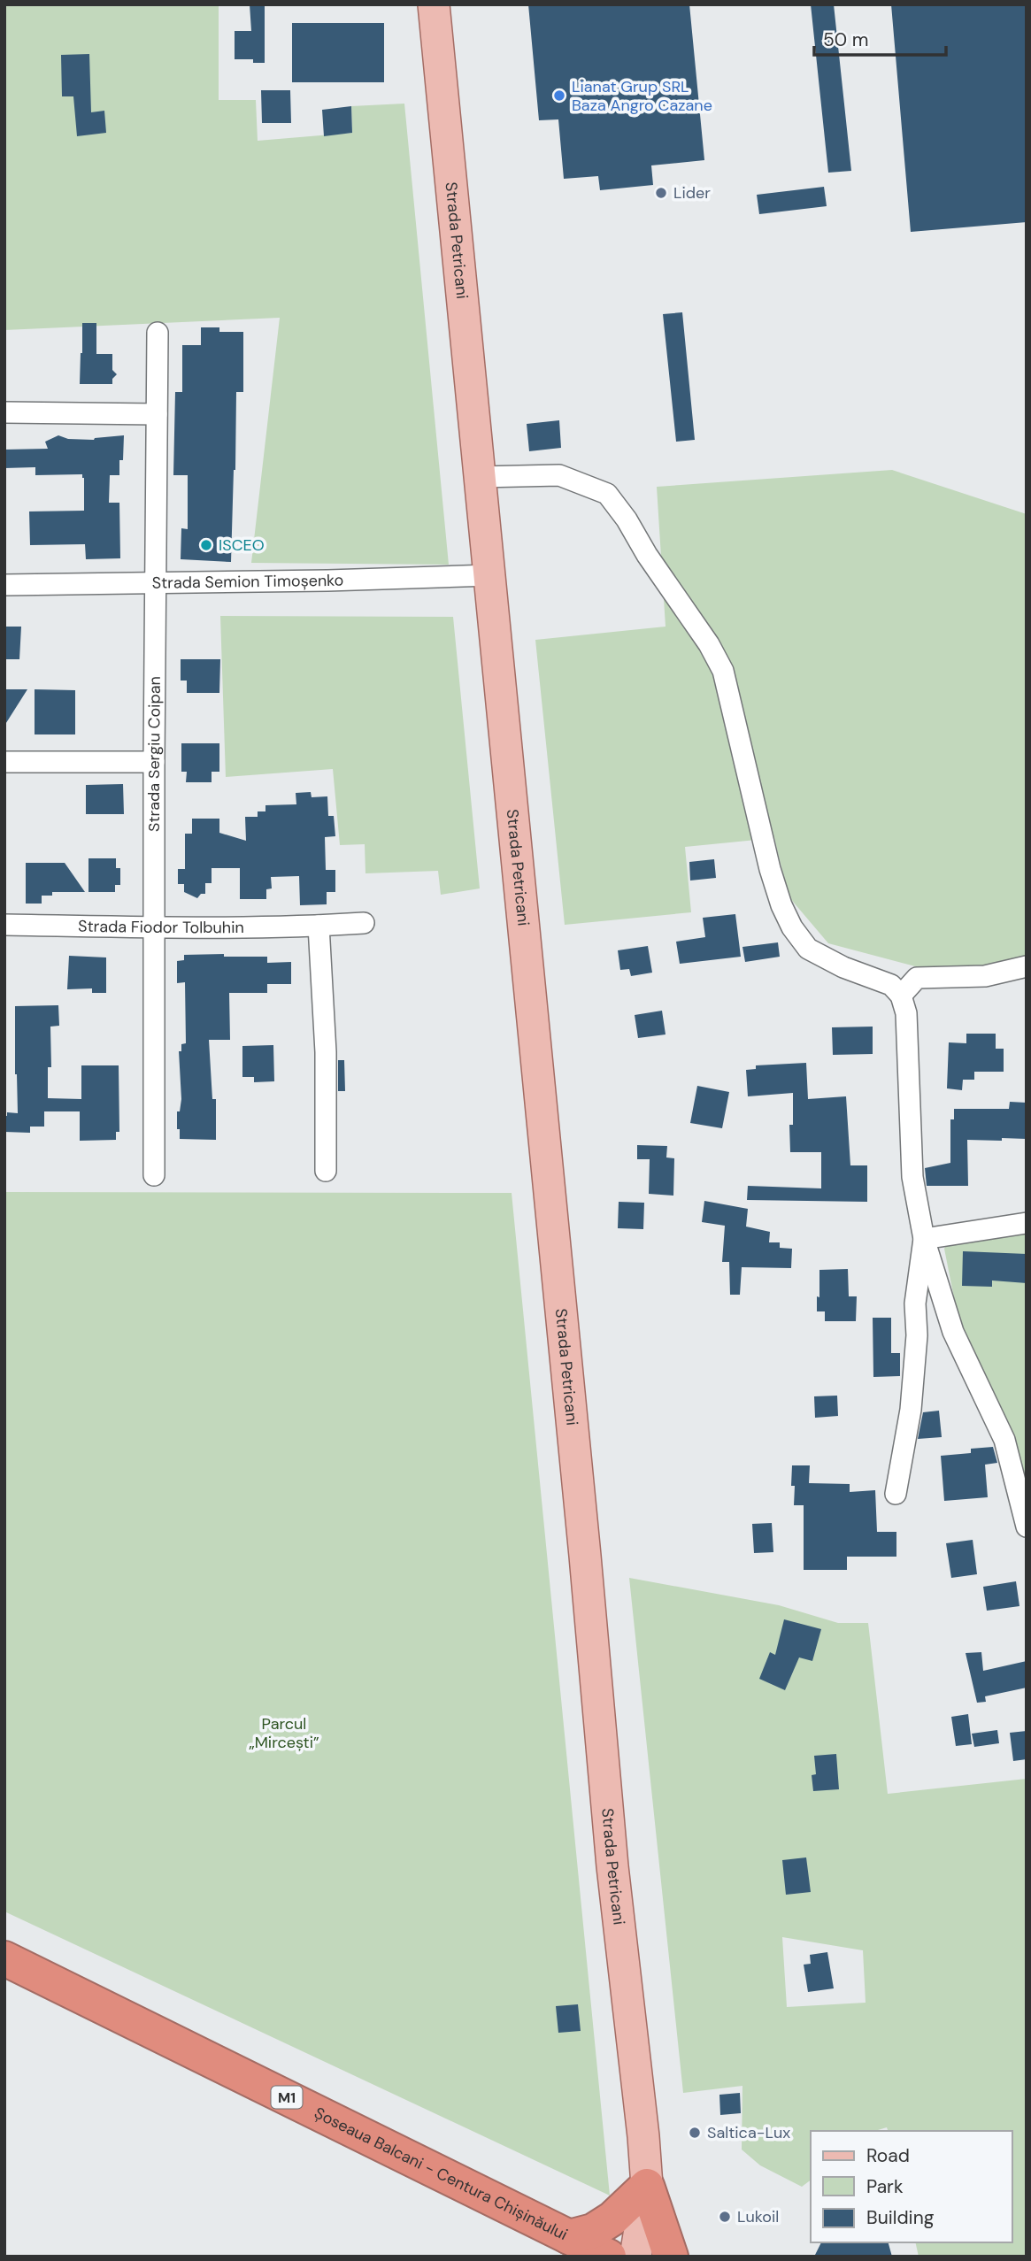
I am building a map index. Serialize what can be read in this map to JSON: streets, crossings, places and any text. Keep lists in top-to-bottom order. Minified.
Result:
{"streets":{"highway":["M1","Șoseaua Balcani - Centura Chișinăului"],"main road":["Strada Petricani"],"street":["Strada Semion Timoșenko","Strada Sergiu Coipan","Strada Fiodor Tolbuhin"]},"crossings":[["Strada Petricani","Strada Semion Timoșenko"],["Strada Semion Timoșenko","Strada Sergiu Coipan"],["Strada Sergiu Coipan","Strada Fiodor Tolbuhin"]],"parks":["Parcul „Mircești”"],"places":["Lianat Grup SRL Baza Angro Cazane","Lider","ISCEO","Saltica-Lux","Lukoil"],"legend":["Road","Park","Building"],"scale_bar":"50 m"}
